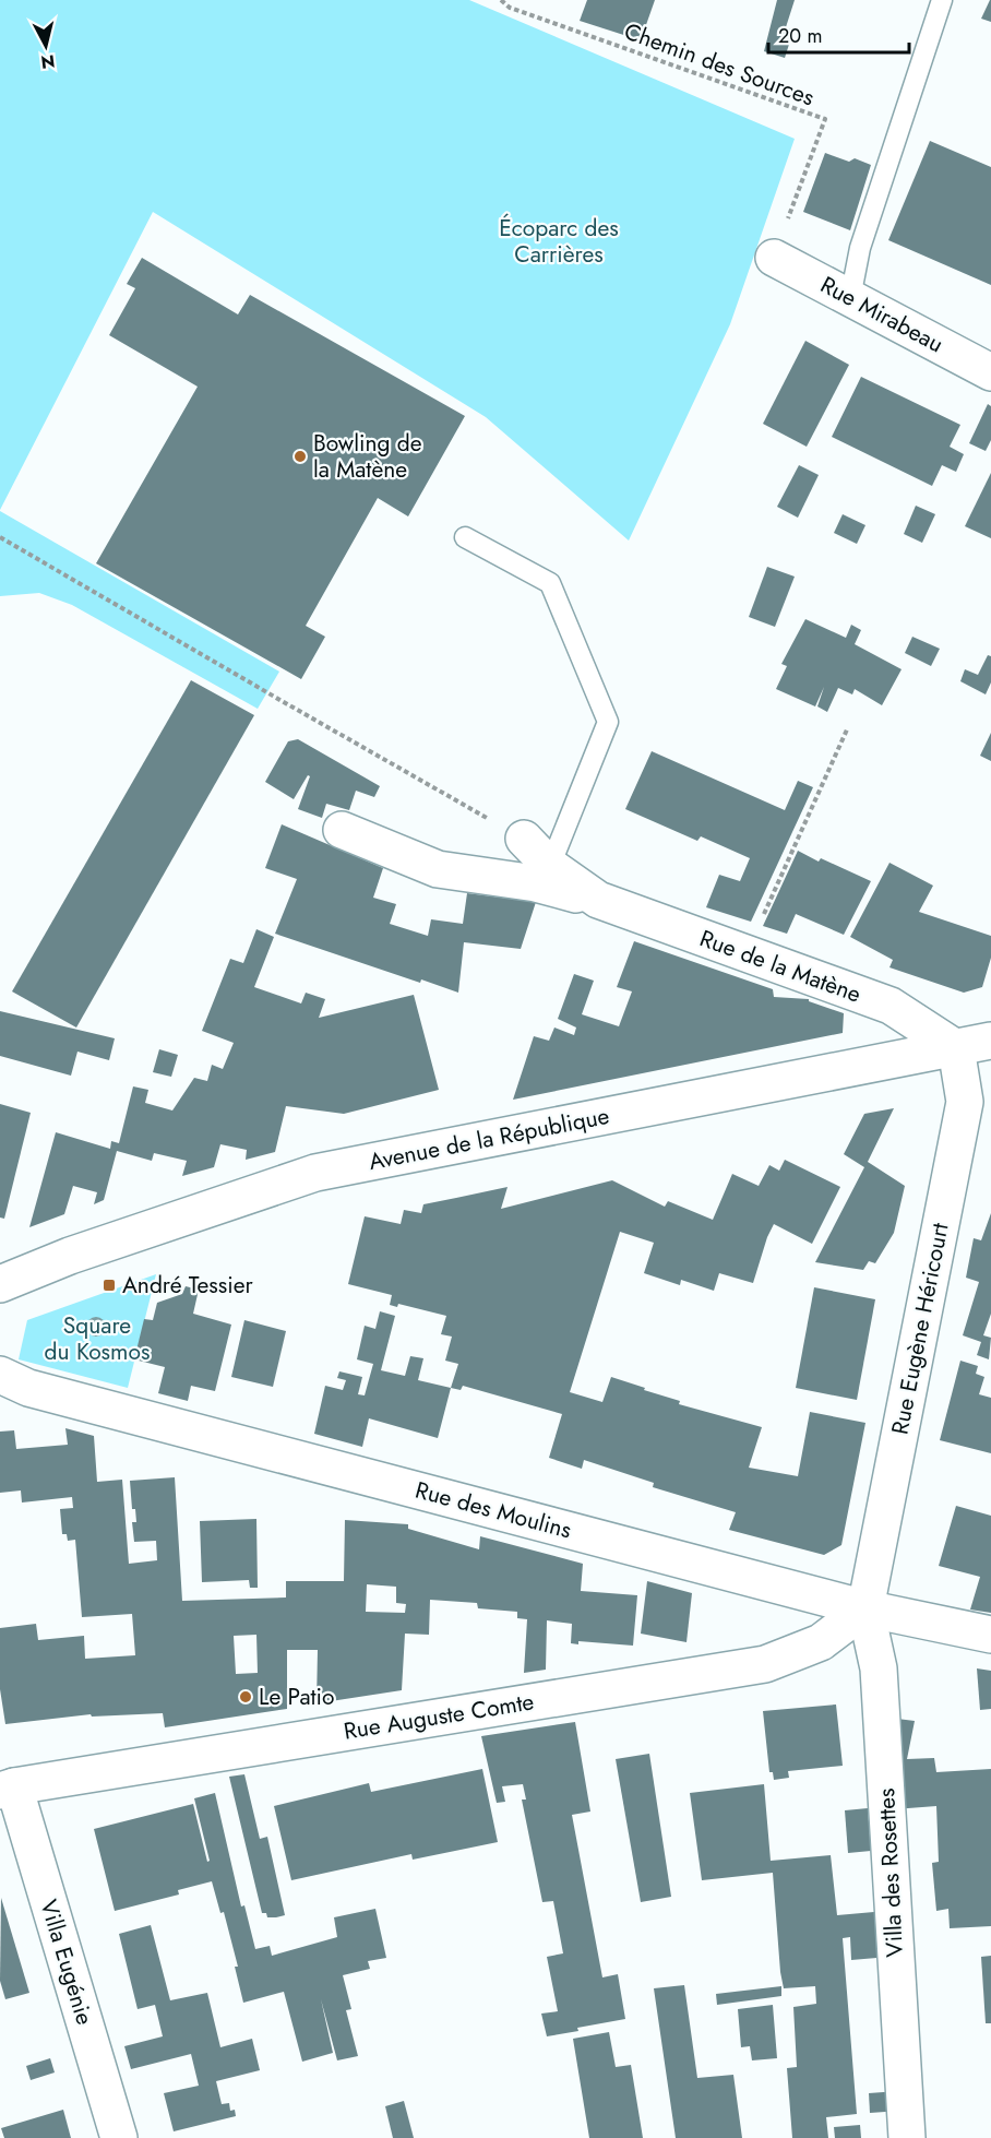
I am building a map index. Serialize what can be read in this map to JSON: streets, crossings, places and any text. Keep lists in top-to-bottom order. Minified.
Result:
{"streets":{"street":["Rue Mirabeau","Rue de la Matène","Avenue de la République","Rue Eugène Héricourt","Rue des Moulins","Rue Auguste Comte","Villa des Rosettes","Villa Eugénie"],"path":["Chemin des Sources"]},"crossings":[["Chemin des Sources","Rue Mirabeau"],["Rue de la Matène","Avenue de la République"],["Rue de la Matène","Rue Eugène Héricourt"],["Avenue de la République","Rue Eugène Héricourt"],["Rue Eugène Héricourt","Rue des Moulins"],["Rue Eugène Héricourt","Rue Auguste Comte"],["Rue Eugène Héricourt","Villa des Rosettes"],["Rue des Moulins","Rue Auguste Comte"],["Rue des Moulins","Villa des Rosettes"],["Rue Auguste Comte","Villa des Rosettes"],["Rue Auguste Comte","Villa Eugénie"]],"parks":["Écoparc des Carrières","Square du Kosmos"],"places":{"other":["Bowling de la Matène","Le Patio"],"transit":["André Tessier"]},"scale_bar":"20 m","north":"bottom"}
